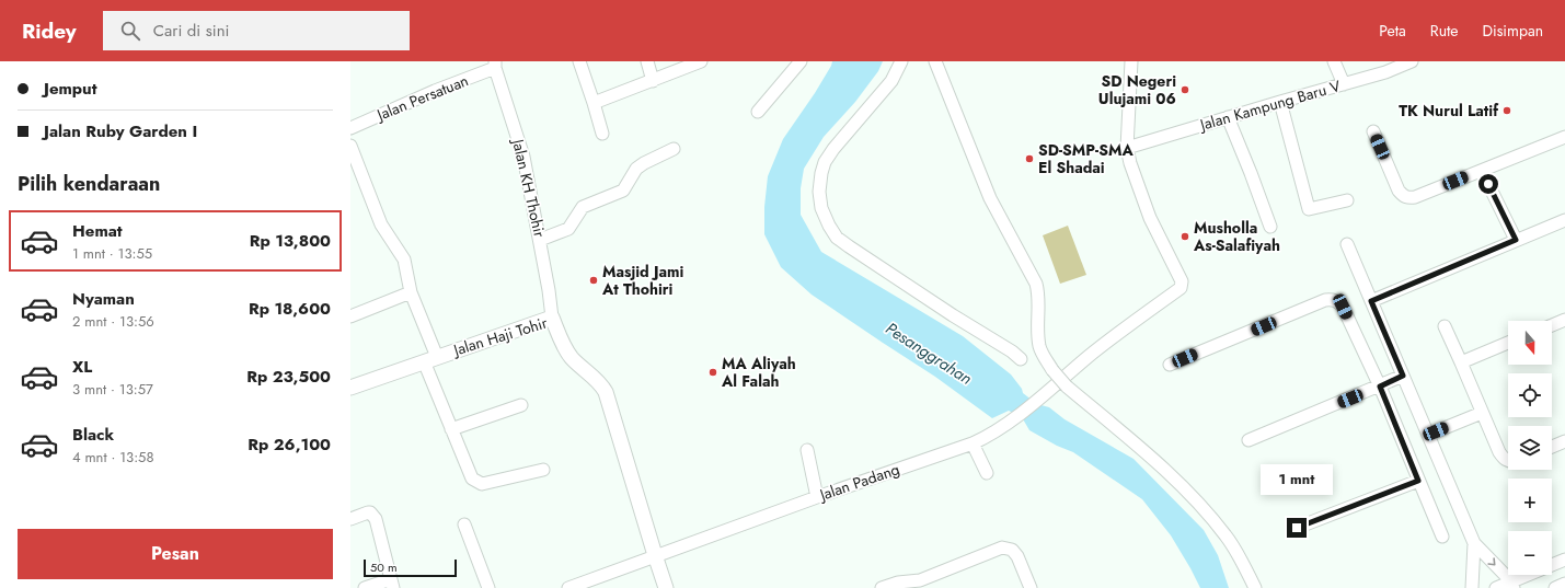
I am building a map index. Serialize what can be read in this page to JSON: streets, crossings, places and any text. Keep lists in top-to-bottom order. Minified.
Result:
{"streets":{"street":["Jalan Persatuan","Jalan Kampung Baru V","Jalan KH Thohir","Jalan Haji Tohir","Jalan Padang"]},"crossings":[["Jalan Persatuan","Jalan KH Thohir"],["Jalan Kampung Baru V","Jalan Padang"],["Jalan KH Thohir","Jalan Haji Tohir"],["Jalan Haji Tohir","Jalan Padang"]],"water":["Pesanggrahan"],"places":["SD Negeri Ulujami 06","TK Nurul Latif","SD-SMP-SMA El Shadai","Musholla As-Salafiyah","Masjid Jami At Thohiri","MA Aliyah Al Falah"],"scale_bar":"50 m","north":"bottom","page":{"header":"Ridey","search":"Cari di sini","nav":["Peta","Rute","Disimpan"],"banner":["Jemput","Jalan Ruby Garden I"],"heading":"Pilih kendaraan","list":[{"name":"Hemat","note":"1 mnt · 13:55","value":"Rp 13,800"},{"name":"Nyaman","note":"2 mnt · 13:56","value":"Rp 18,600"},{"name":"XL","note":"3 mnt · 13:57","value":"Rp 23,500"},{"name":"Black","note":"4 mnt · 13:58","value":"Rp 26,100"}],"map_buttons":["+","−"],"bubble":"1 mnt","buttons":"Pesan","scale":"50 m"}}
